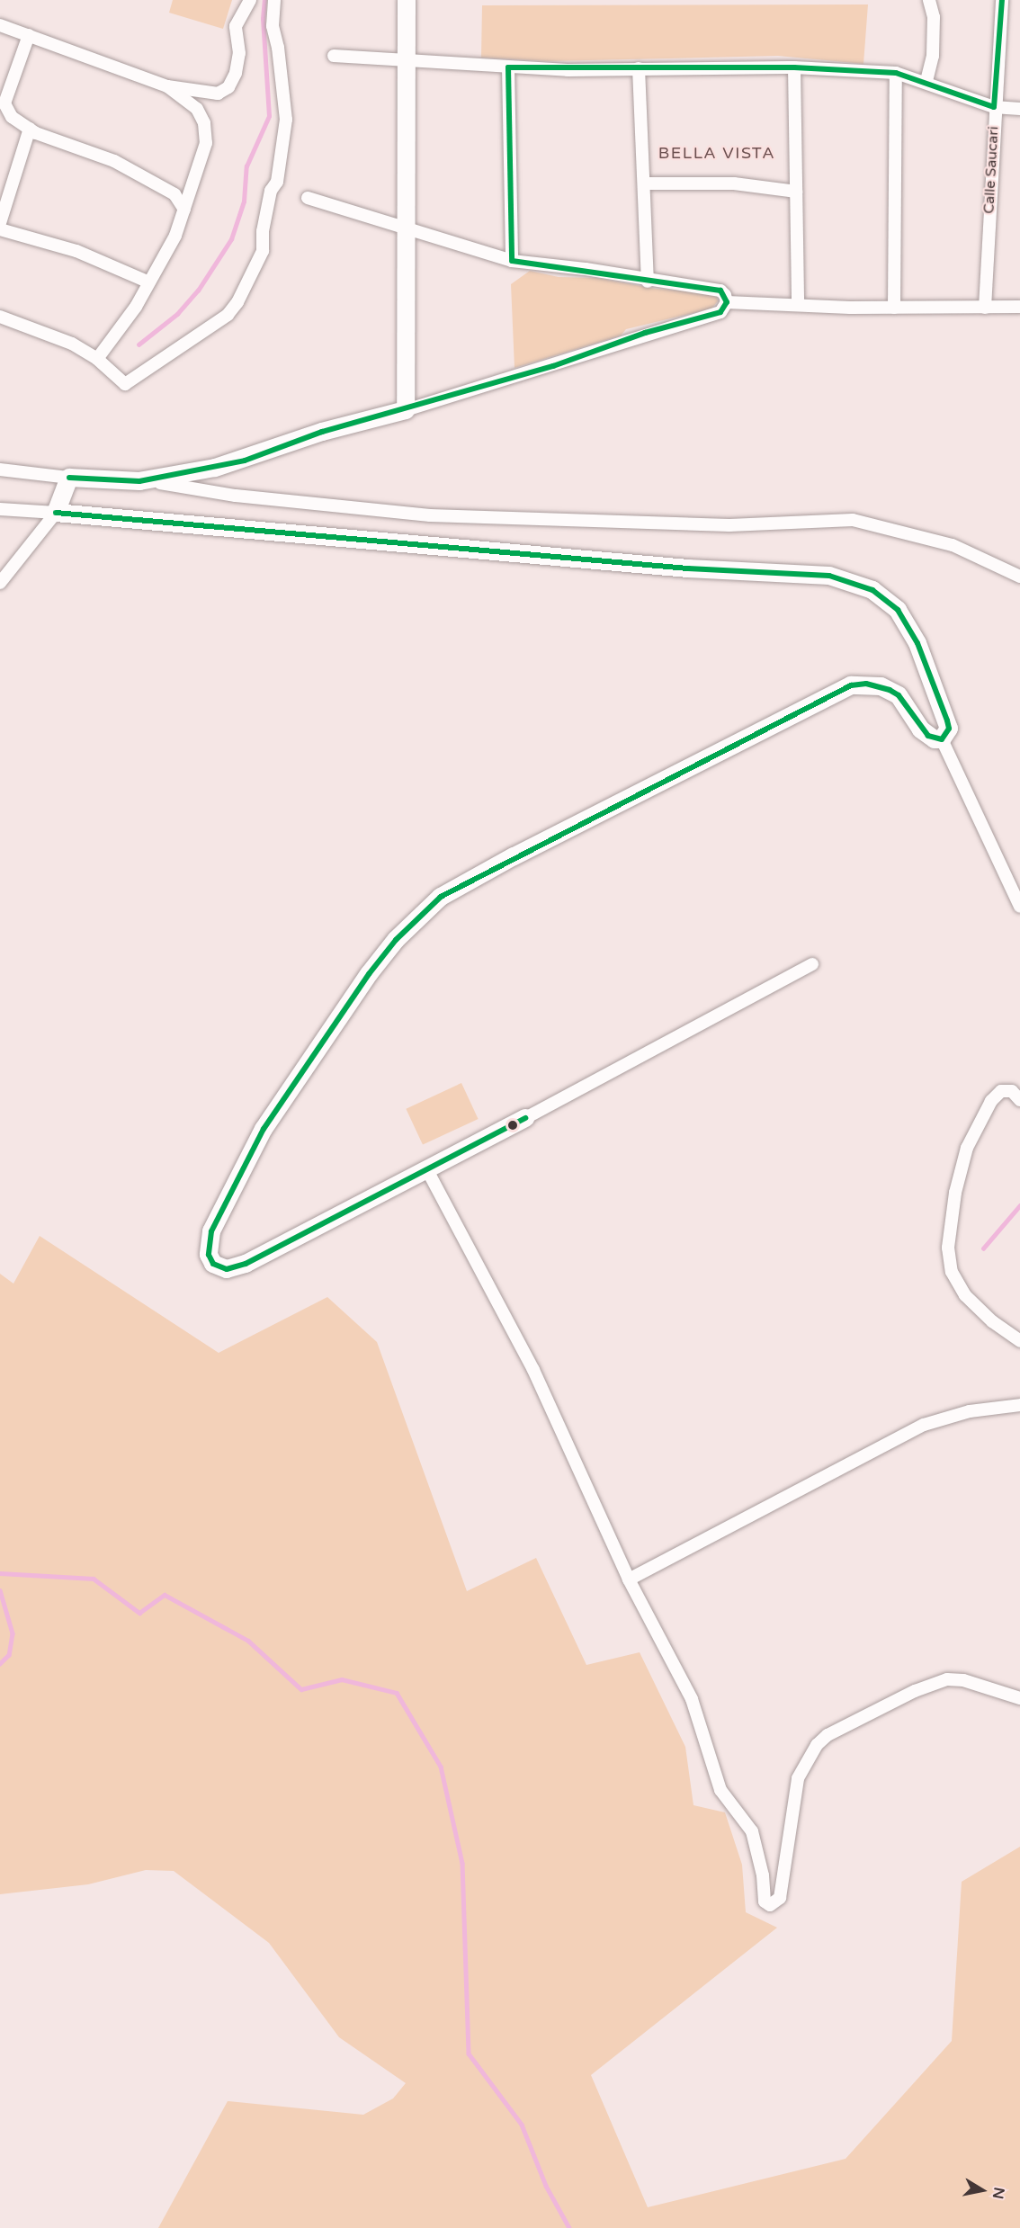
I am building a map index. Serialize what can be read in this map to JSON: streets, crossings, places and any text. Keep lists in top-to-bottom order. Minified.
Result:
{"streets":{"street":["Calle Saucari"]},"districts":["BELLA VISTA"],"north":"right"}
